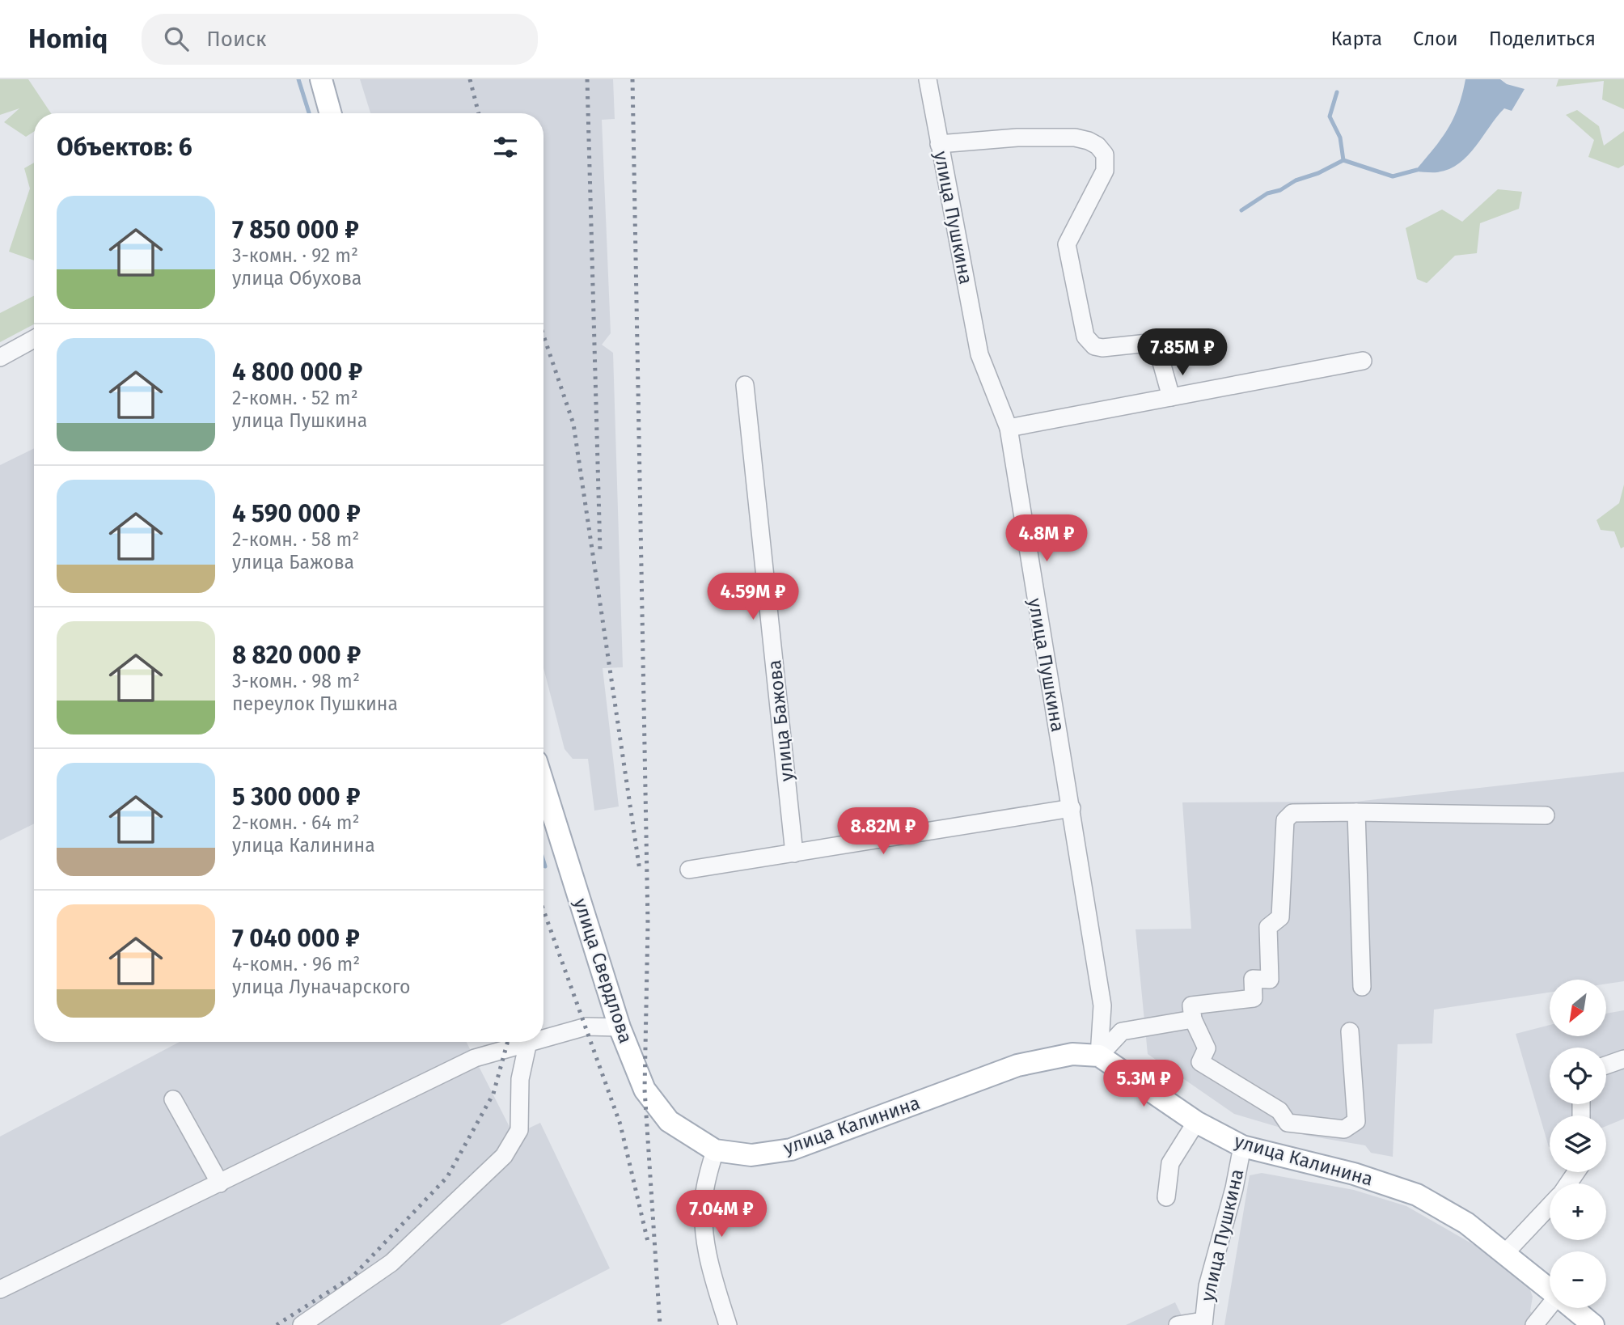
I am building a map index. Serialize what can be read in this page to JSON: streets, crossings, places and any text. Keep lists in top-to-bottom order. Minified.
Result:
{"streets":{"main road":["улица Свердлова","улица Калинина"],"street":["улица Пушкина","улица Бажова"]},"crossings":[["улица Пушкина","улица Калинина"],["улица Свердлова","улица Калинина"]],"north":"bottom left","page":{"header":"Homiq","search":"Поиск","nav":["Карта","Слои","Поделиться"],"heading":"Объектов: 6","list":[{"name":"7 850 000 ₽","note":"3-комн. · 92 m² · улица Обухова"},{"name":"4 800 000 ₽","note":"2-комн. · 52 m² · улица Пушкина"},{"name":"4 590 000 ₽","note":"2-комн. · 58 m² · улица Бажова"},{"name":"8 820 000 ₽","note":"3-комн. · 98 m² · переулок Пушкина"},{"name":"5 300 000 ₽","note":"2-комн. · 64 m² · улица Калинина"},{"name":"7 040 000 ₽","note":"4-комн. · 96 m² · улица Луначарского"}],"price":["7.85M ₽","4.8M ₽","4.59M ₽","8.82M ₽","5.3M ₽","7.04M ₽"],"map_buttons":["+","−"]}}
